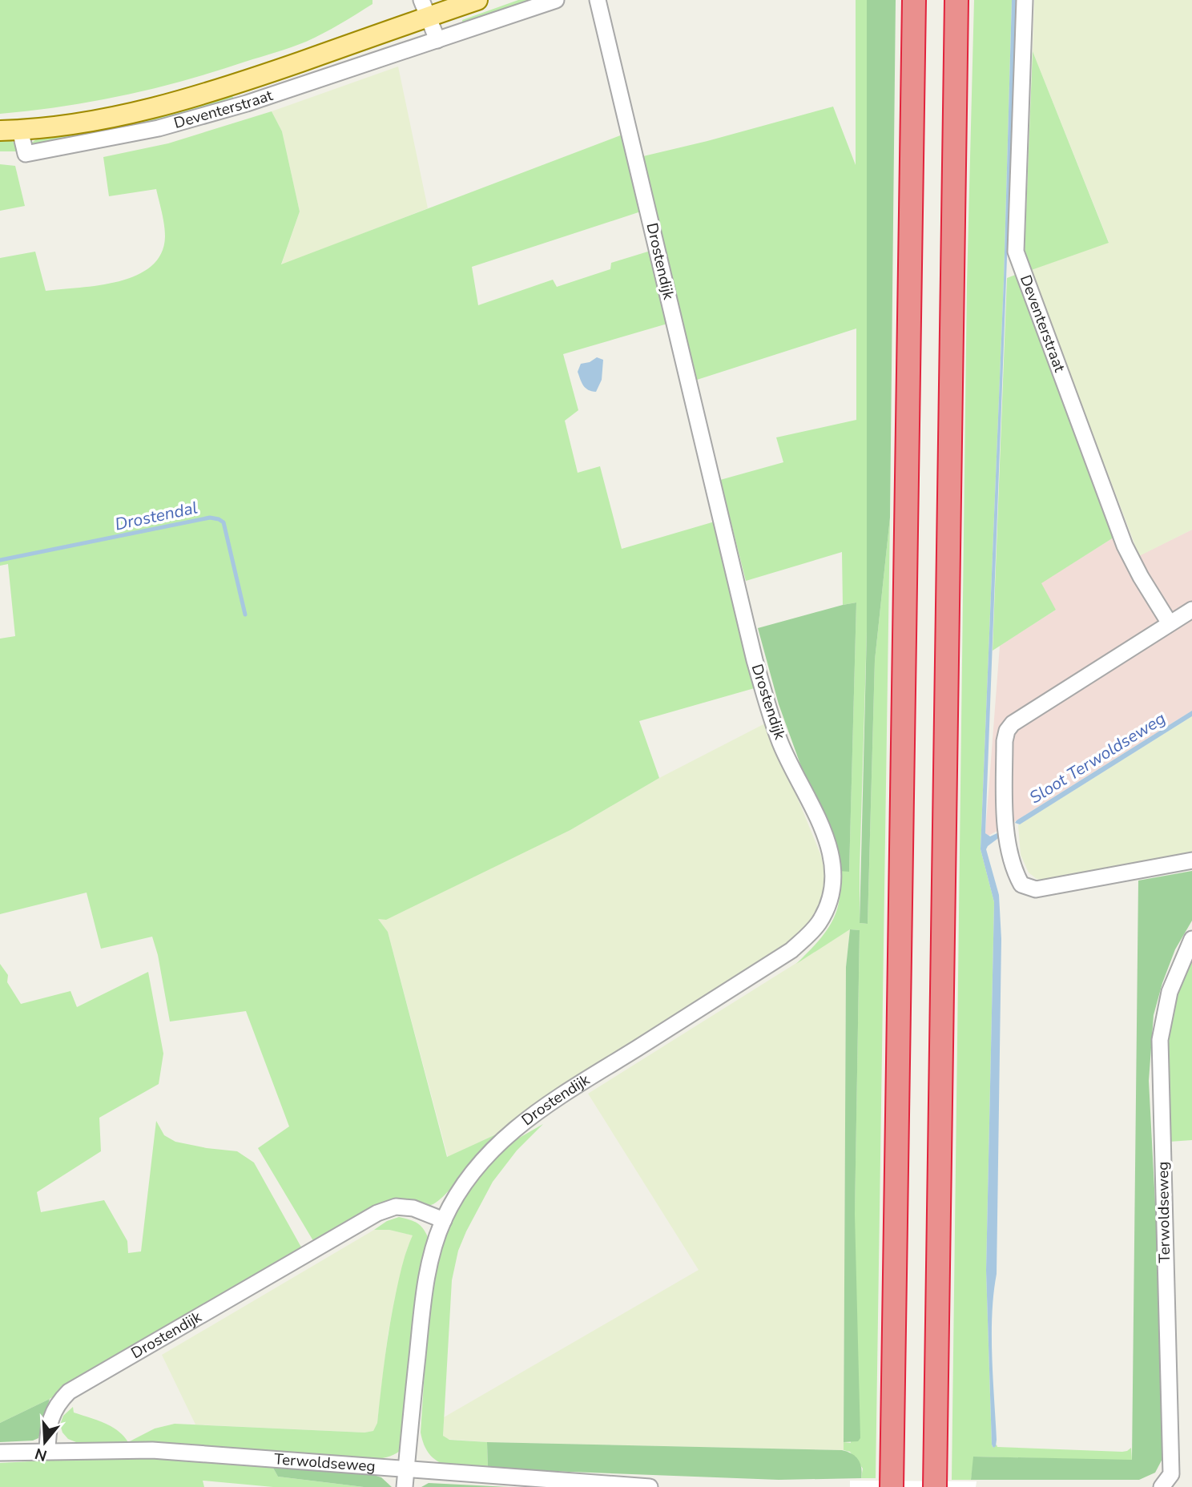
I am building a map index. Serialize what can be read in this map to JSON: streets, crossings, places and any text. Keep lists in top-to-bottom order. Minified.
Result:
{"streets":{"main road":["Deventerstraat"],"street":["Drostendijk","Terwoldseweg"]},"crossings":[["Drostendijk","Terwoldseweg"]],"water":["Drostendal","Sloot Terwoldseweg"],"north":"bottom"}
